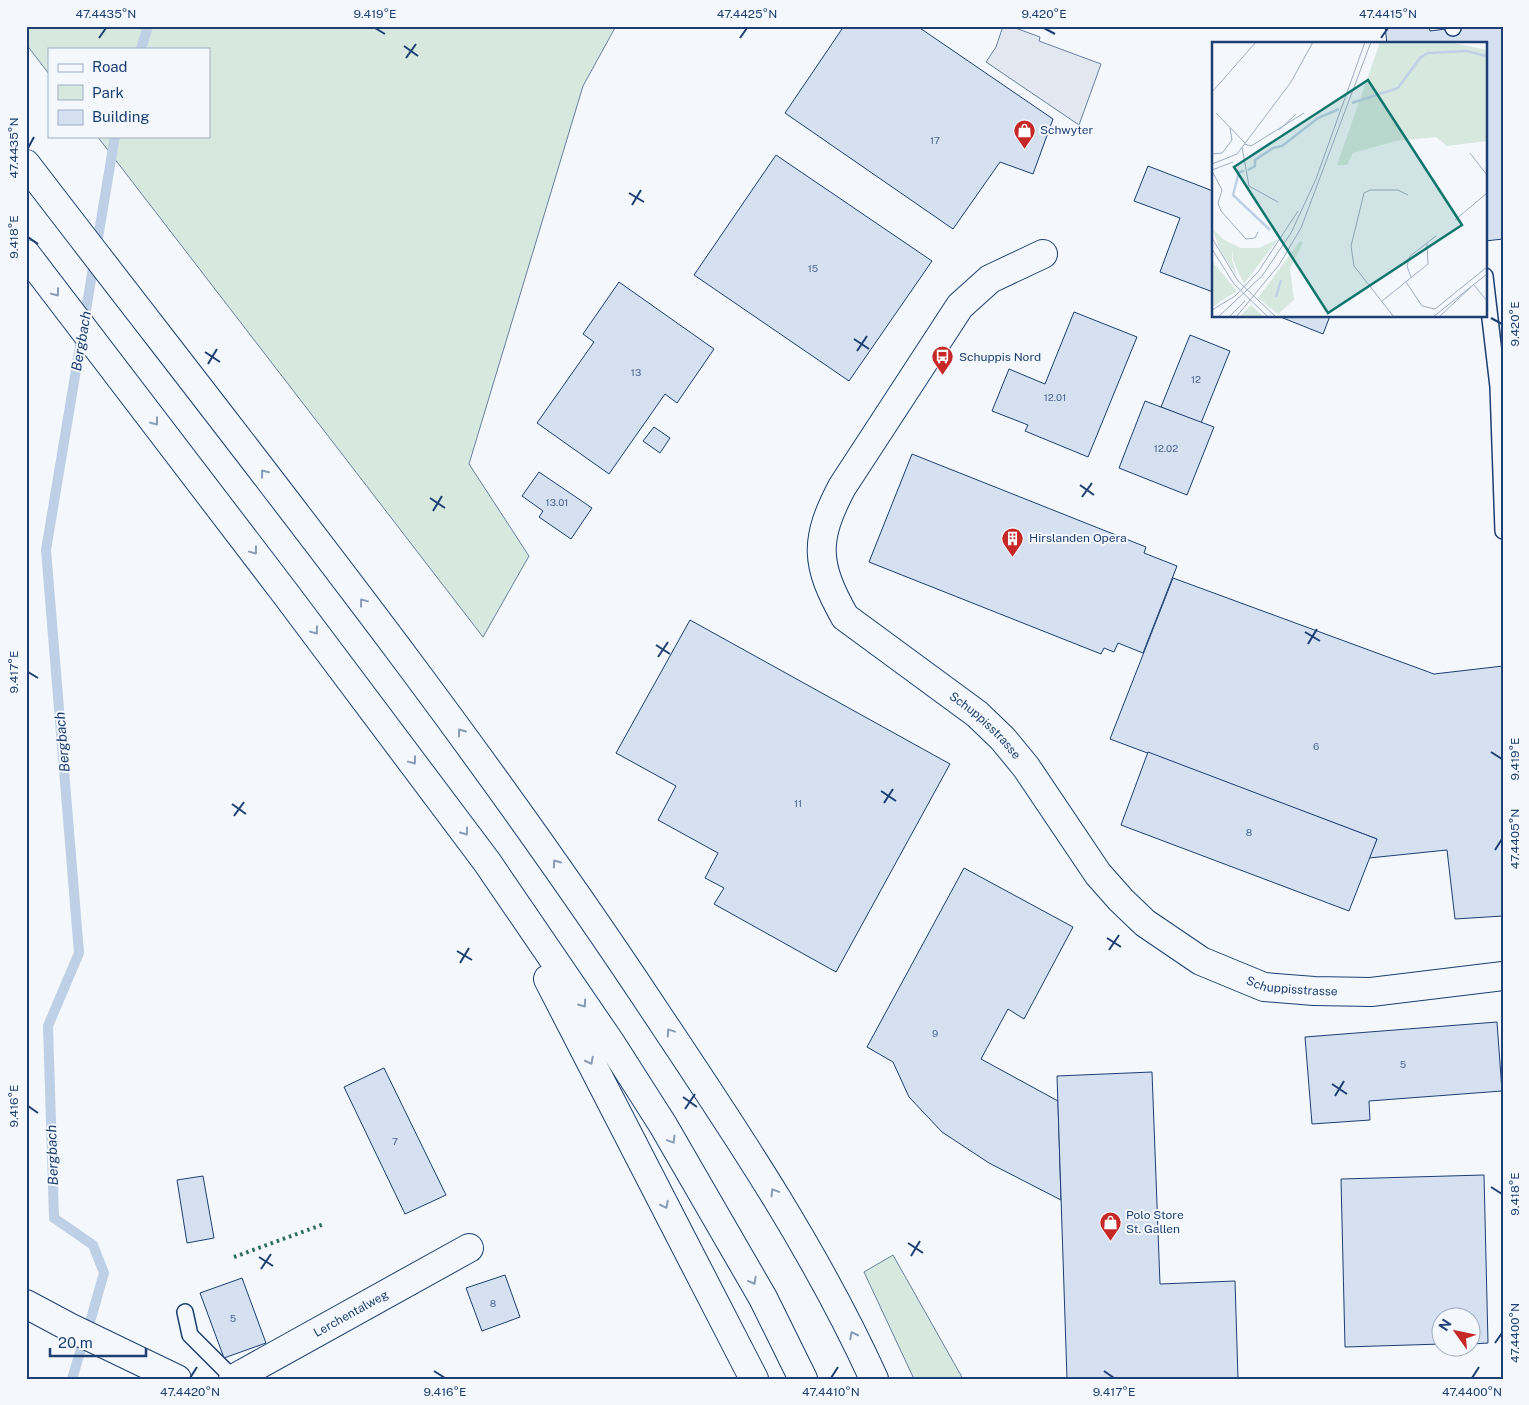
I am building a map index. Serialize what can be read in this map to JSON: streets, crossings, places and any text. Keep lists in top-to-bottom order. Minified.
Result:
{"streets":{"main road":["Schuppisstrasse","Lerchentalweg"]},"water":["Bergbach"],"places":{"shop":["Schwyter","Polo Store St. Gallen"],"bus stop":["Schuppis Nord"],"building":["Hirslanden Opera"]},"house_numbers":["17","15","13","12","12.01","12.02","13.01","6","11","8","9","5","7","8","5"],"legend":["Road","Park","Building"],"scale_bar":"20 m","north":"top left","coordinates":["47.4435°N","9.419°E","47.4425°N","9.420°E","47.4415°N","9.418°E","9.417°E","47.4405°N","9.416°E","47.4400°N","47.4420°N","47.4410°N"]}
